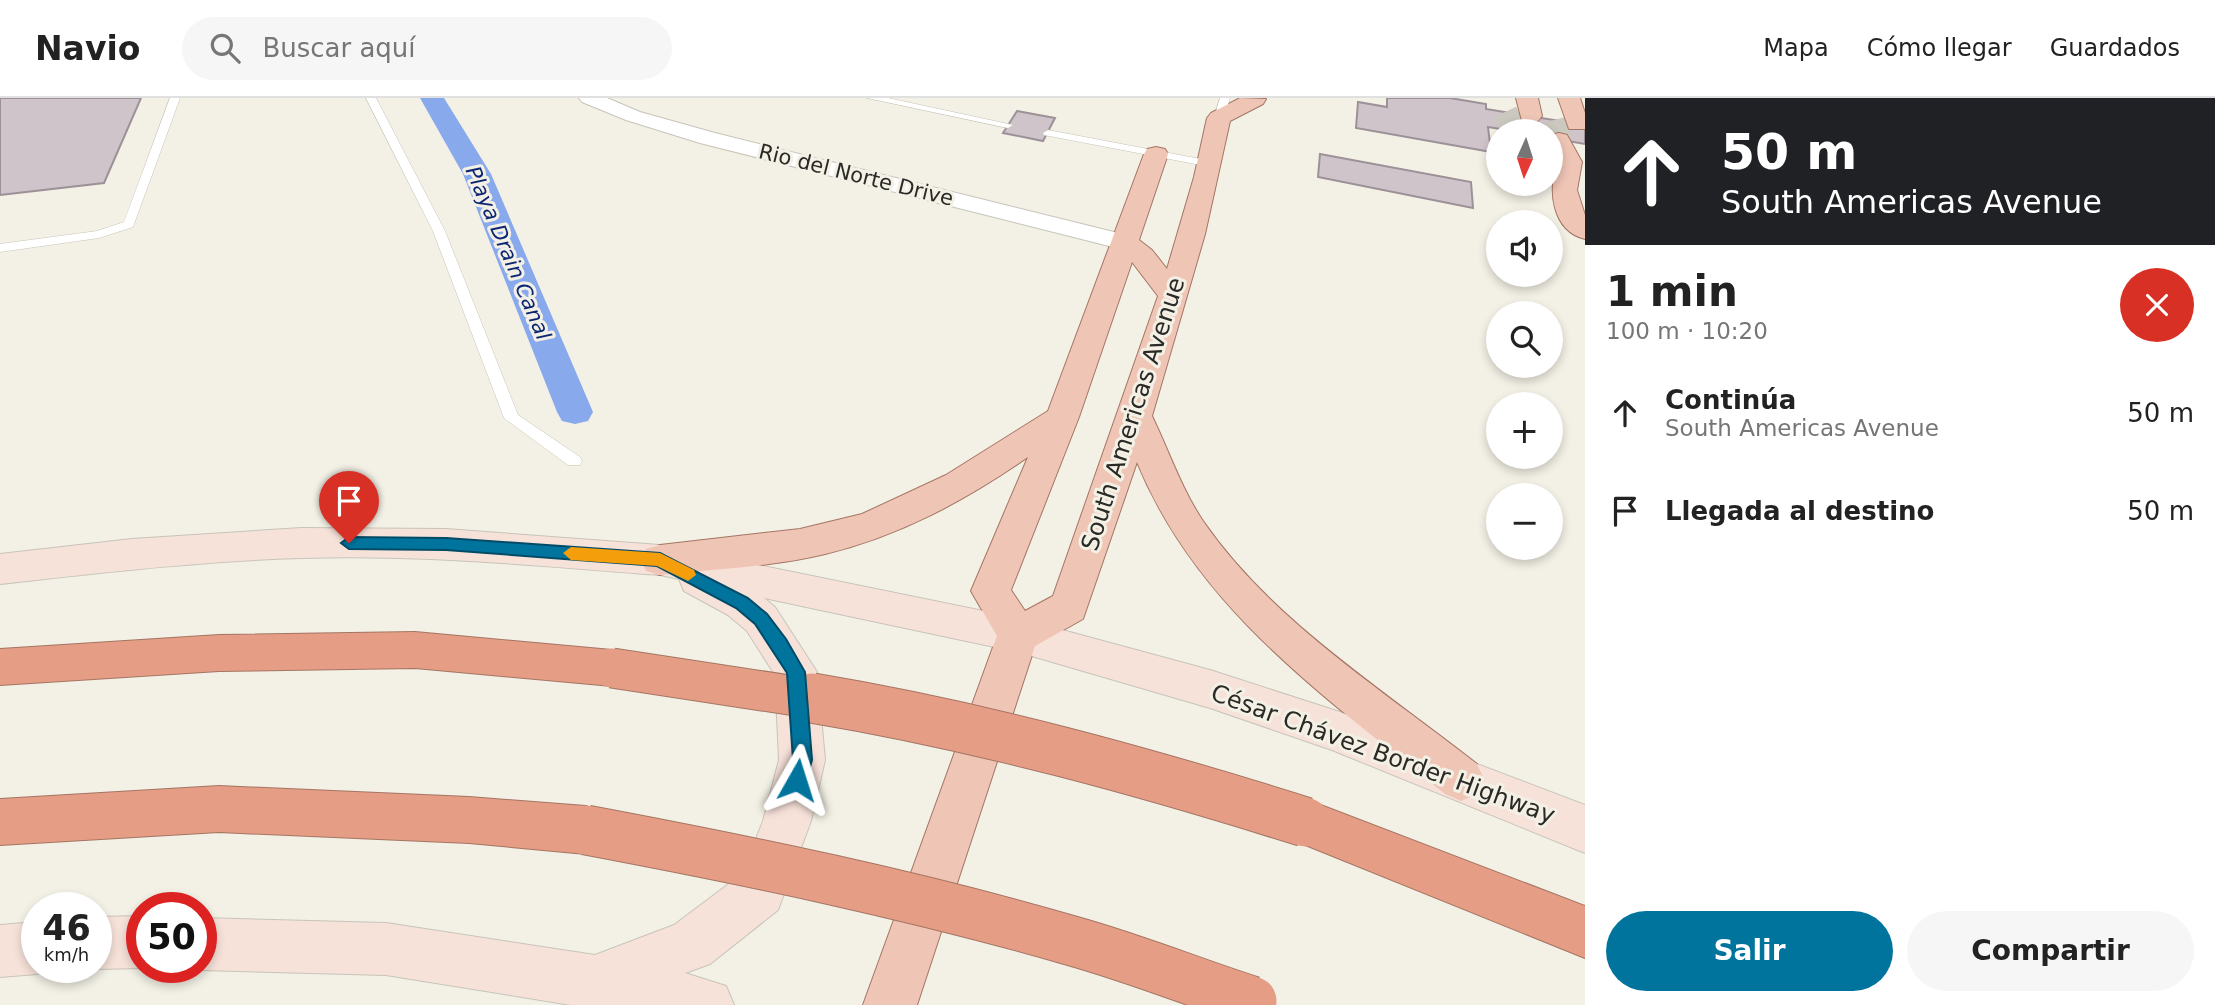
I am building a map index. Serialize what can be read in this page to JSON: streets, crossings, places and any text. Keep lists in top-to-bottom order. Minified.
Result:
{"streets":{"main road":["South Americas Avenue","César Chávez Border Highway"],"street":["Rio del Norte Drive"]},"crossings":[["South Americas Avenue","César Chávez Border Highway"]],"water":["Playa Drain Canal"],"north":"bottom","page":{"header":"Navio","search":"Buscar aquí","nav":["Mapa","Cómo llegar","Guardados"],"turn":["50 m","South Americas Avenue"],"map_buttons":["+","−"],"heading":["1 min","100 m · 10:20"],"list":[{"name":"Continúa","note":"South Americas Avenue","value":"50 m"},{"name":"Llegada al destino","value":"50 m"}],"speed":"46 km/h","limit":"50","buttons":["Salir","Compartir"]}}
